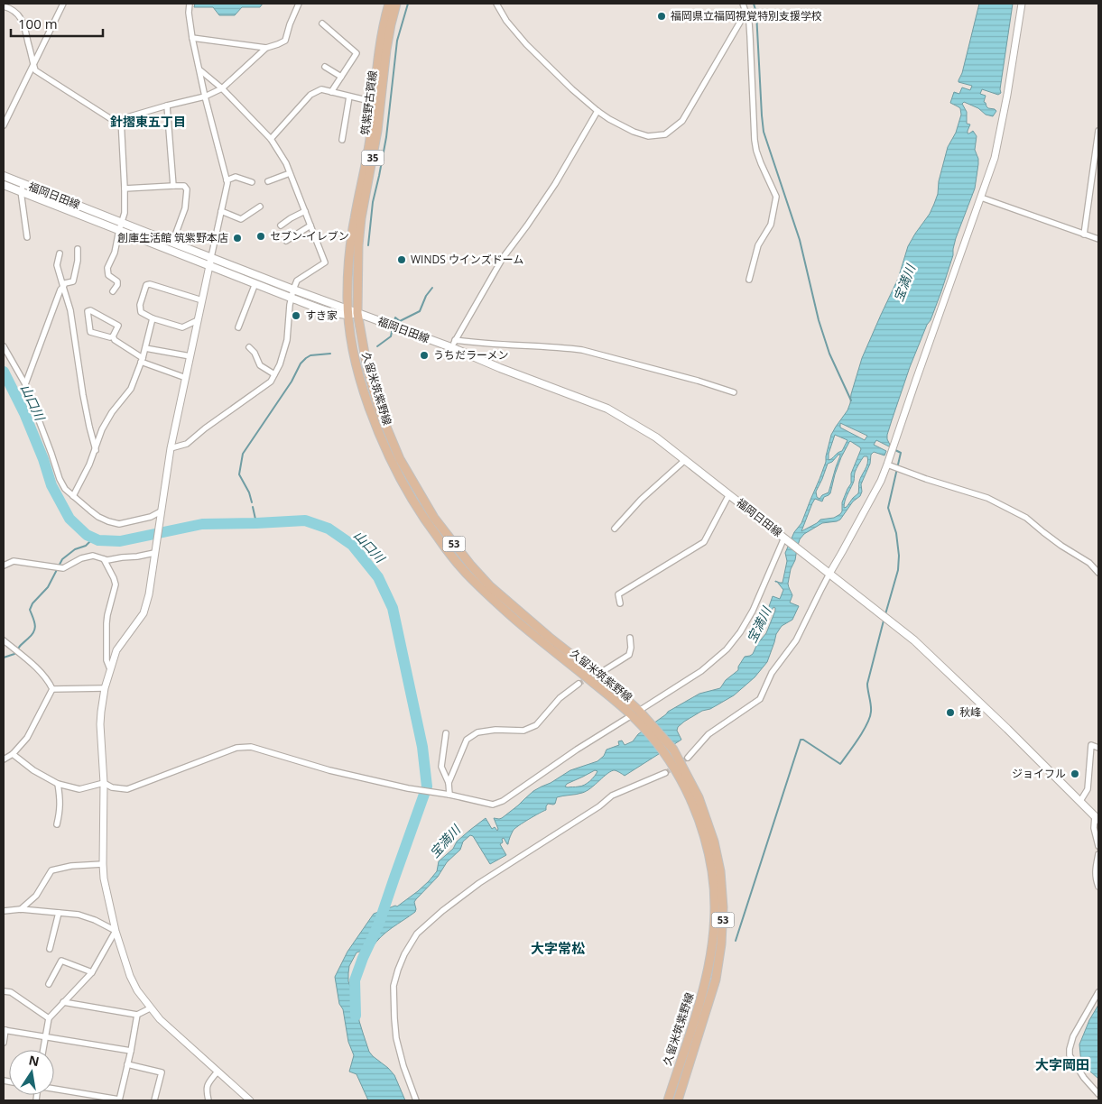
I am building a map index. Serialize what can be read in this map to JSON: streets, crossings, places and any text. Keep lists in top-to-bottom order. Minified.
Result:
{"streets":{"main road":["筑紫野古賀線","35","福岡日田線","久留米筑紫野線","53"]},"crossings":[["筑紫野古賀線","福岡日田線"],["筑紫野古賀線","久留米筑紫野線"],["福岡日田線","久留米筑紫野線"]],"districts":["針摺東五丁目","大字常松","大字岡田"],"water":["宝満川","山口川"],"places":["福岡県立福岡視覚特別支援学校","セブン-イレブン","創庫生活館 筑紫野本店","WINDS ウインズドーム","すき家","うちだラーメン","秋峰","ジョイフル"],"scale_bar":"100 m","north":"top"}
